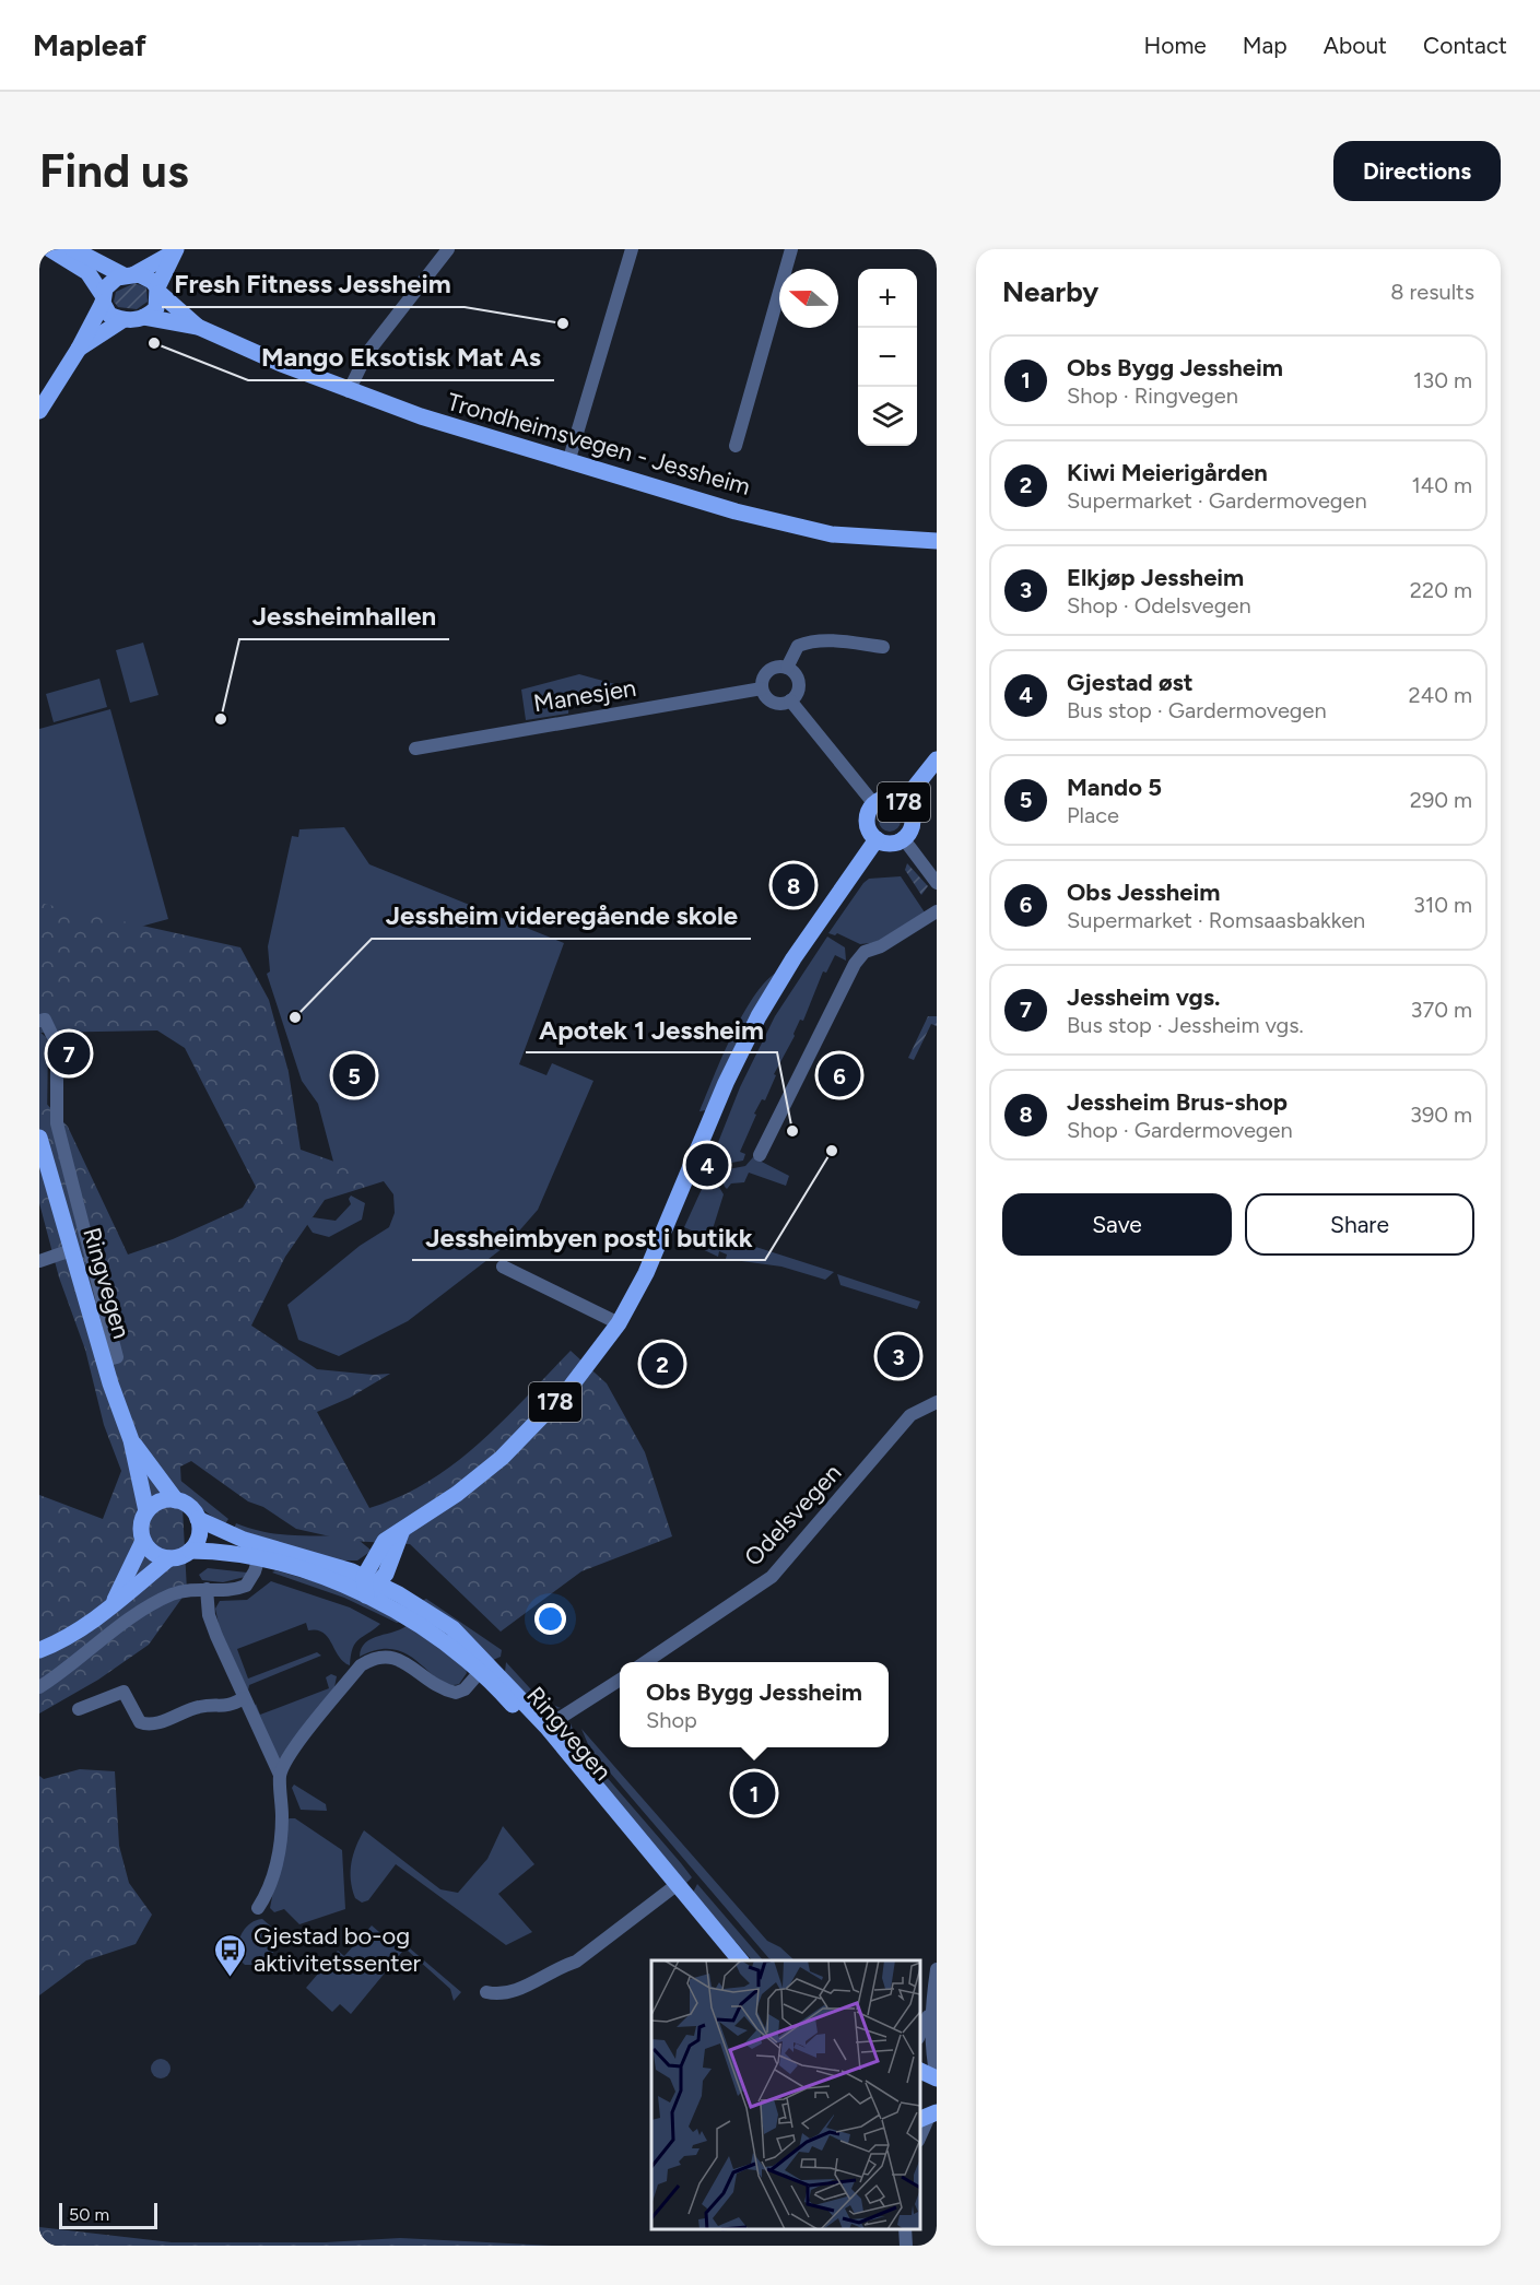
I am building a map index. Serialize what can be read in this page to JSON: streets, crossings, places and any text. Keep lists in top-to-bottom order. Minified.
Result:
{"streets":{"main road":["Trondheimsvegen - Jessheim","178","Ringvegen"],"street":["Manesjen","Odelsvegen"]},"crossings":[["178","Ringvegen"]],"places":{"other":["Fresh Fitness Jessheim","Mango Eksotisk Mat As","Jessheimhallen","Jessheim videregående skole","Apotek 1 Jessheim","Jessheimbyen post i butikk"],"bus stop":["Gjestad bo-og aktivitetssenter"]},"scale_bar":"50 m","north":"left","page":{"header":"Mapleaf","nav":["Home","Map","About","Contact"],"buttons":["Directions",["Save","Share"]],"title":"Find us","heading":["Nearby","8 results"],"map_buttons":["+","−"],"list":[{"mark":"1","name":"Obs Bygg Jessheim","note":"Shop · Ringvegen","value":"130 m"},{"mark":"2","name":"Kiwi Meierigården","note":"Supermarket · Gardermovegen","value":"140 m"},{"mark":"3","name":"Elkjøp Jessheim","note":"Shop · Odelsvegen","value":"220 m"},{"mark":"4","name":"Gjestad øst","note":"Bus stop · Gardermovegen","value":"240 m"},{"mark":"5","name":"Mando 5","note":"Place","value":"290 m"},{"mark":"6","name":"Obs Jessheim","note":"Supermarket · Romsaasbakken","value":"310 m"},{"mark":"7","name":"Jessheim vgs.","note":"Bus stop · Jessheim vgs.","value":"370 m"},{"mark":"8","name":"Jessheim Brus-shop","note":"Shop · Gardermovegen","value":"390 m"}],"pins":["8","7","5","6","4","3","2","1"],"popup":["Obs Bygg Jessheim","Shop"],"scale":"50 m"}}
